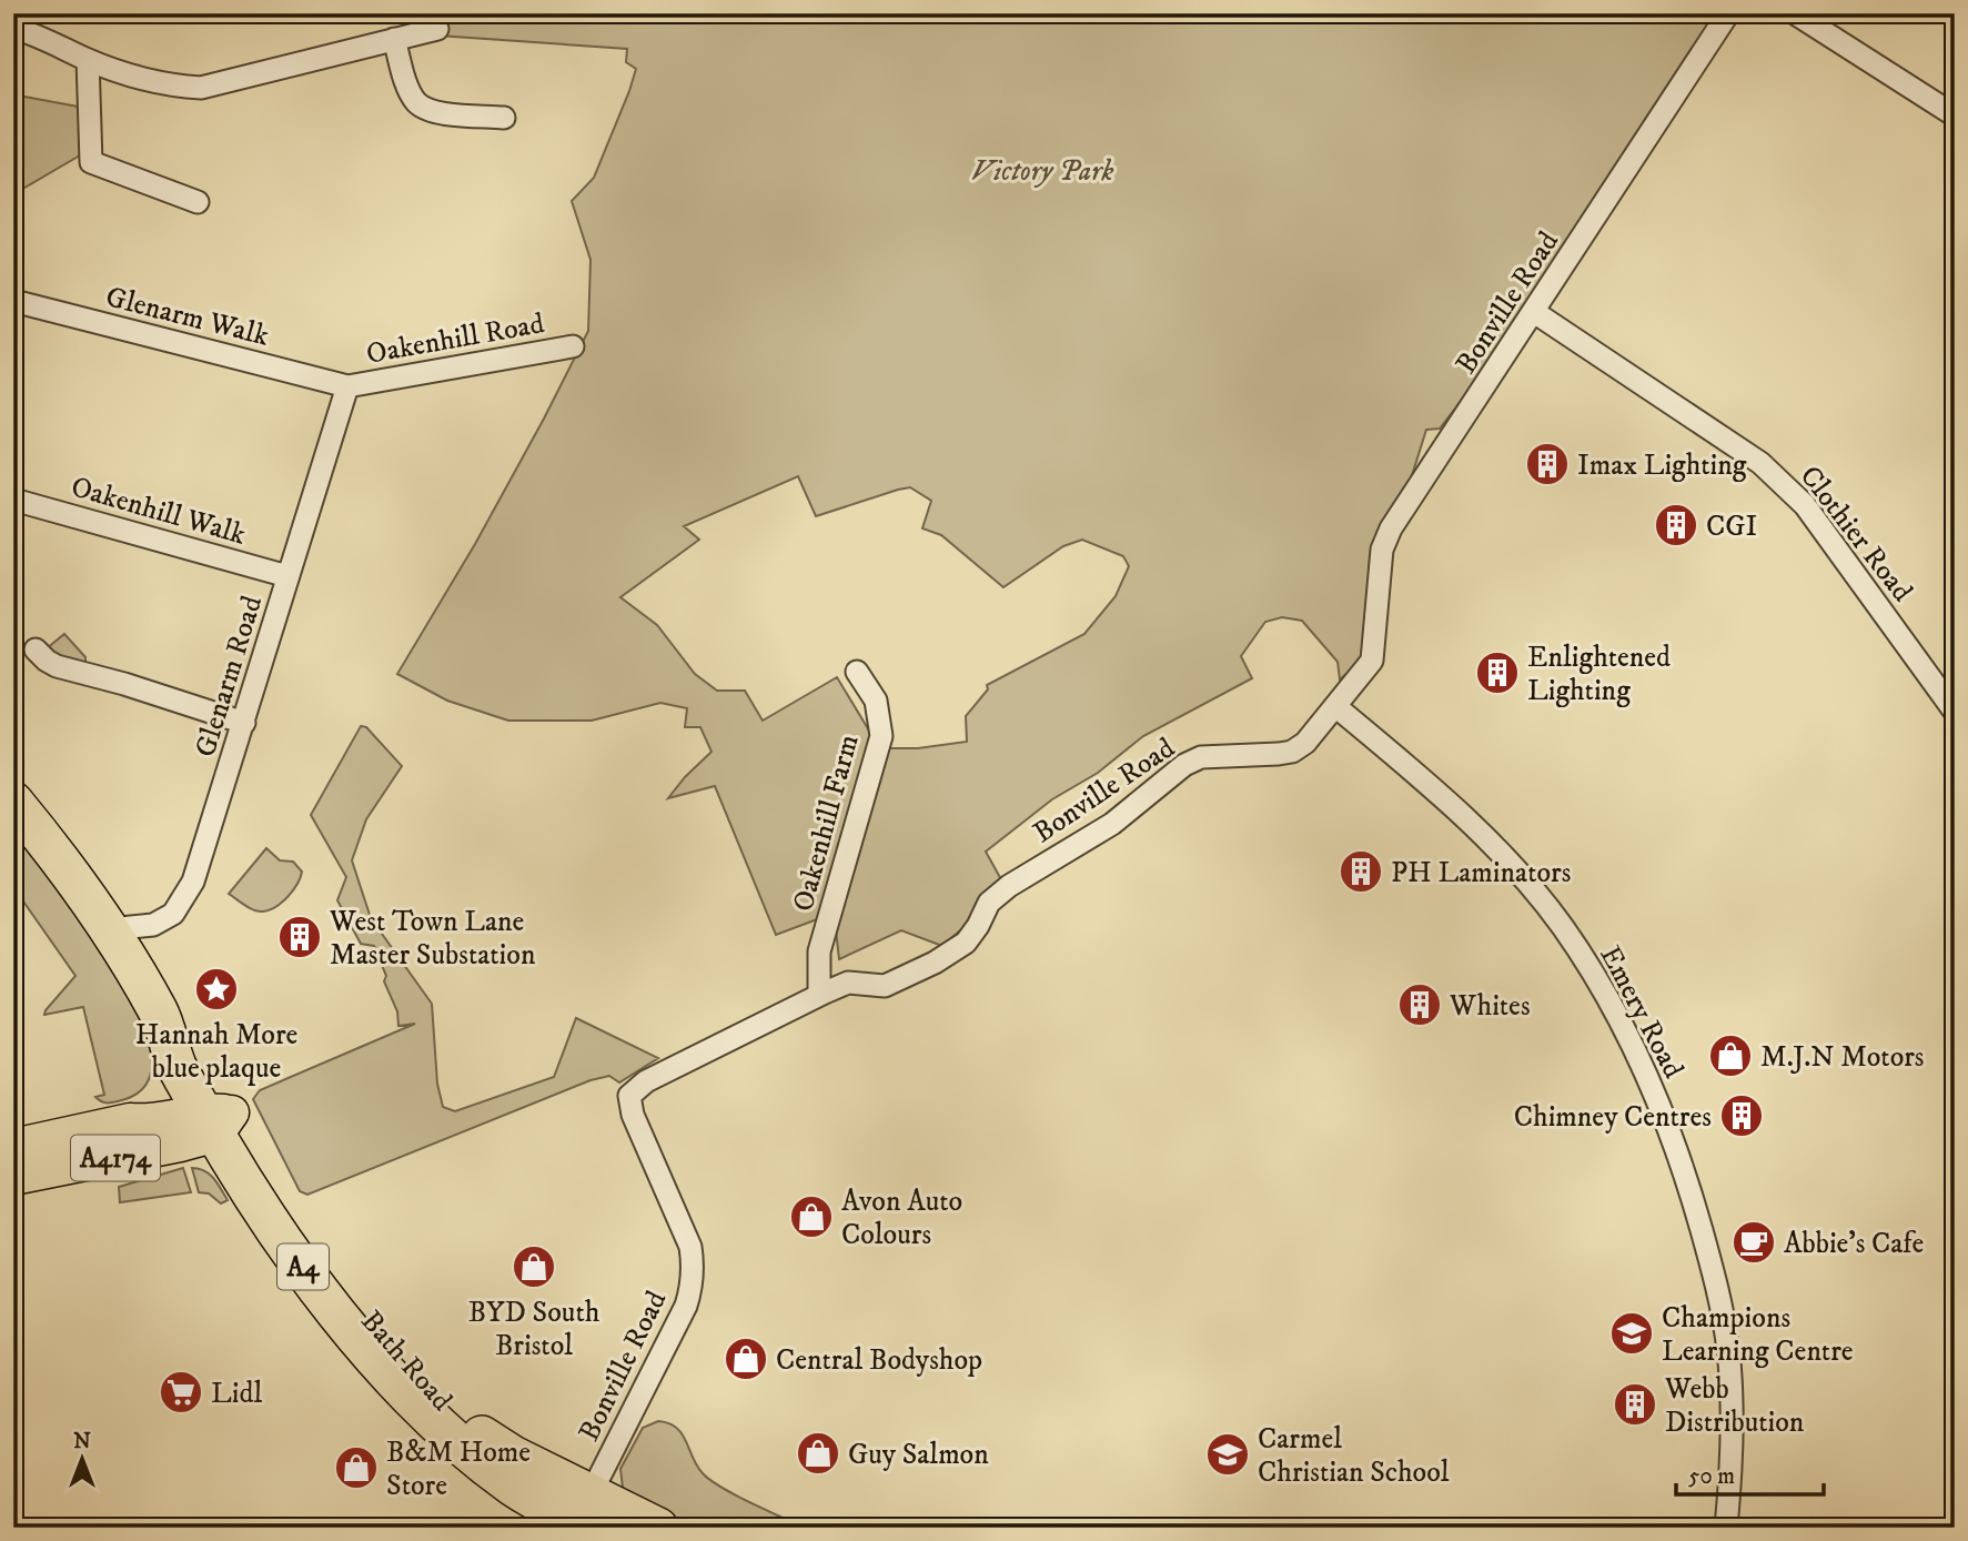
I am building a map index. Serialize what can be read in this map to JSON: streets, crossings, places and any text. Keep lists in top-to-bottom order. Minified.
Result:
{"streets":{"highway":["A4","Bath Road"],"main road":["A4174"],"street":["Bonville Road","Glenarm Walk","Oakenhill Road","Oakenhill Walk","Clothier Road","Glenarm Road","Oakenhill Farm","Emery Road"]},"crossings":[["Bonville Road","Clothier Road"],["Bonville Road","Oakenhill Farm"],["Bonville Road","Emery Road"],["Bonville Road","Bath Road"],["Glenarm Walk","Oakenhill Road"],["Glenarm Walk","Glenarm Road"],["Oakenhill Road","Glenarm Road"],["Oakenhill Walk","Glenarm Road"],["Glenarm Road","A4"],["A4174","A4"],["A4174","Bath Road"],["A4","Bath Road"]],"parks":["Victory Park"],"places":{"building":["Imax Lighting","CGI","Enlightened Lighting","PH Laminators","West Town Lane Master Substation","Whites","Chimney Centres","Webb Distribution"],"place":["Hannah More blue plaque"],"shop":["M.J.N Motors","Avon Auto Colours","BYD South Bristol","Central Bodyshop","Guy Salmon","B&M Home Store"],"cafe":["Abbie's Cafe"],"school or university":["Champions Learning Centre","Carmel Christian School"],"supermarket":["Lidl"]},"scale_bar":"50 m","north":"top"}
